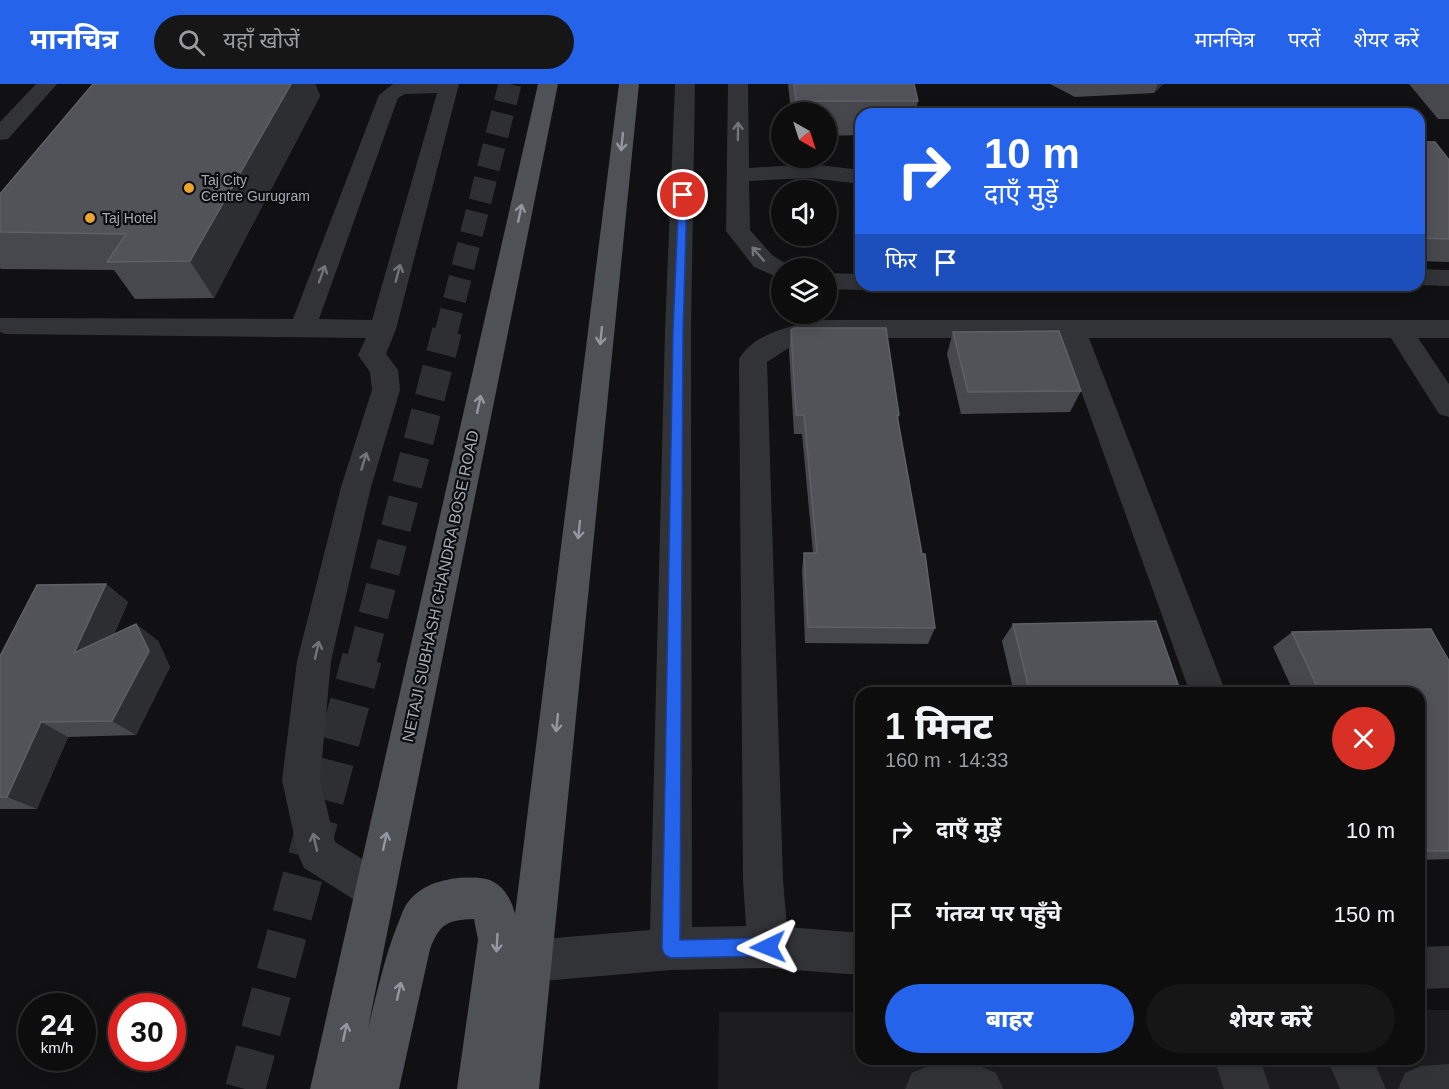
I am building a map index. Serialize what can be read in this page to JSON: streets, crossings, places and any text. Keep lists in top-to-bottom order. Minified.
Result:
{"streets":{"main road":["NETAJI SUBHASH CHANDRA BOSE ROAD"]},"places":["Taj City Centre Gurugram","Taj Hotel"],"north":"bottom right","page":{"header":"मानचित्र","search":"यहाँ खोजें","nav":["मानचित्र","परतें","शेयर करें"],"turn":["10 m","दाएँ मुड़ें"],"then":"फिर","heading":["1 मिनट","160 m · 14:33"],"list":[{"name":"दाएँ मुड़ें","value":"10 m"},{"name":"गंतव्य पर पहुँचे","value":"150 m"}],"buttons":["बाहर","शेयर करें"],"speed":"24 km/h","limit":"30"}}
